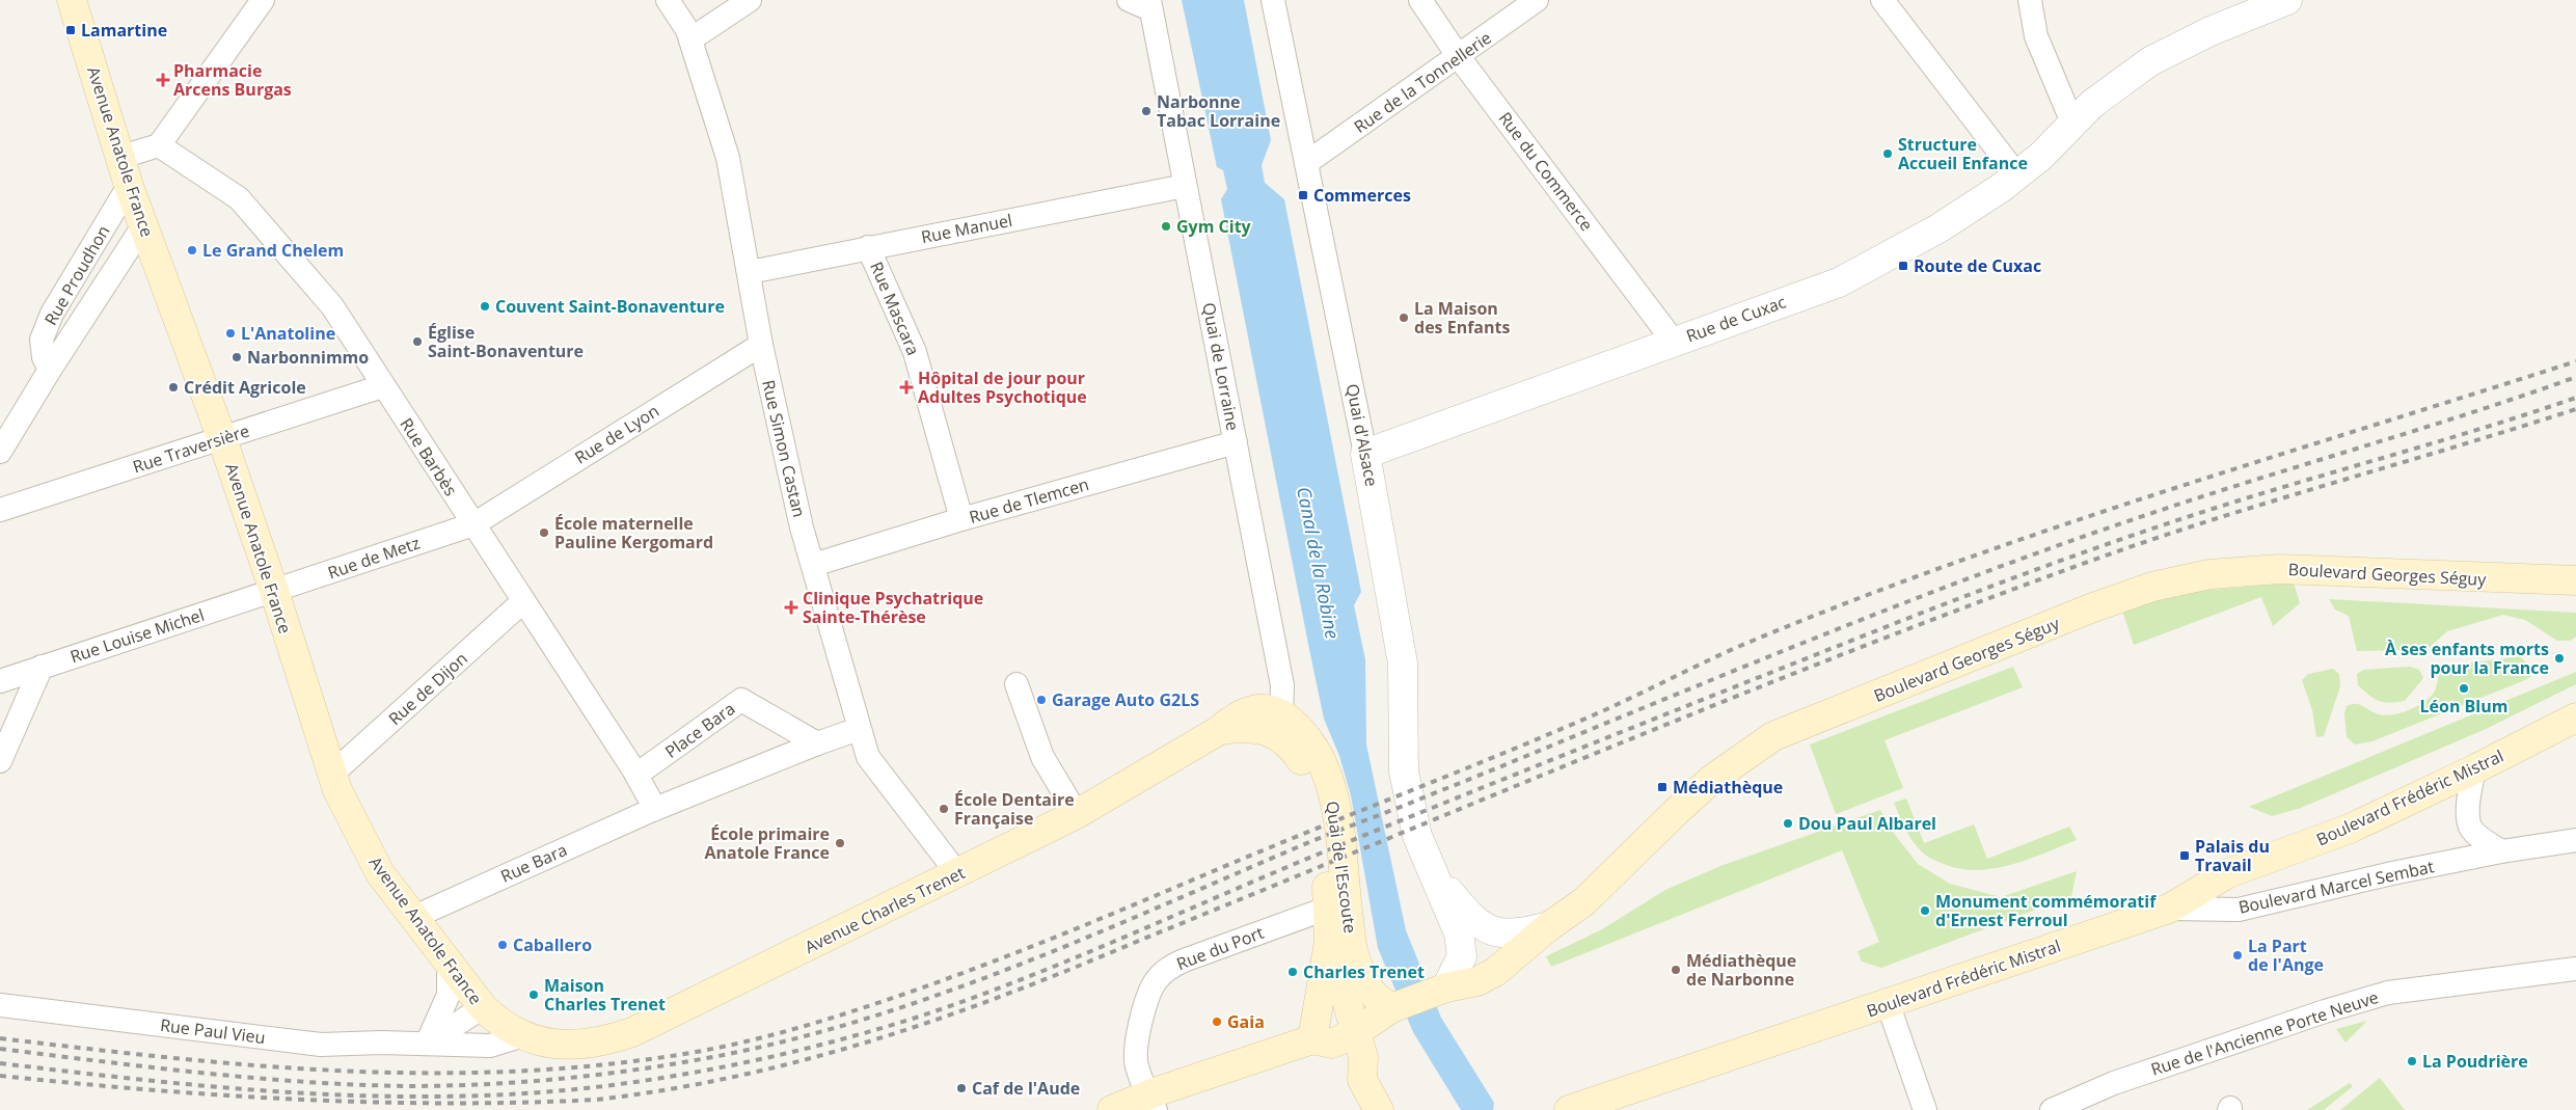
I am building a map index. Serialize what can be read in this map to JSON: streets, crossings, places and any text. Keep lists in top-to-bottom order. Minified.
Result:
{"streets":{"main road":["Avenue Anatole France","Boulevard Georges Séguy","Boulevard Frédéric Mistral","Quai de l'Escoute","Avenue Charles Trenet"],"street":["Rue de la Tonnellerie","Rue du Commerce","Rue Manuel","Rue Proudhon","Rue Mascara","Rue de Cuxac","Quai de Lorraine","Rue de Lyon","Quai d'Alsace","Rue Traversière","Rue Simon Castan","Rue Barbès","Rue de Tlemcen","Rue de Metz","Rue Louise Michel","Rue de Dijon","Place Bara","Rue Bara","Boulevard Marcel Sembat","Rue du Port","Rue Paul Vieu","Rue de l'Ancienne Porte Neuve"]},"crossings":[["Rue de la Tonnellerie","Rue du Commerce"],["Rue de la Tonnellerie","Quai d'Alsace"],["Avenue Anatole France","Rue Proudhon"],["Avenue Anatole France","Rue Traversière"],["Avenue Anatole France","Rue de Metz"],["Avenue Anatole France","Rue Louise Michel"],["Avenue Anatole France","Rue de Dijon"],["Avenue Anatole France","Rue Bara"],["Avenue Anatole France","Avenue Charles Trenet"],["Avenue Anatole France","Rue Paul Vieu"],["Rue du Commerce","Rue de Cuxac"],["Rue Manuel","Rue Mascara"],["Rue Manuel","Quai de Lorraine"],["Rue Manuel","Rue Simon Castan"],["Rue Mascara","Rue de Tlemcen"],["Rue de Cuxac","Quai d'Alsace"],["Quai de Lorraine","Rue de Tlemcen"],["Quai de Lorraine","Quai de l'Escoute"],["Rue de Lyon","Rue Simon Castan"],["Rue de Lyon","Rue Barbès"],["Rue de Lyon","Rue de Metz"],["Quai d'Alsace","Boulevard Georges Séguy"],["Rue Traversière","Rue Barbès"],["Rue Simon Castan","Avenue Charles Trenet"],["Rue Barbès","Rue de Metz"],["Rue Barbès","Rue de Dijon"],["Rue Barbès","Place Bara"],["Rue Barbès","Rue Bara"],["Rue de Metz","Rue Louise Michel"],["Boulevard Georges Séguy","Quai de l'Escoute"],["Boulevard Frédéric Mistral","Boulevard Marcel Sembat"],["Quai de l'Escoute","Avenue Charles Trenet"],["Quai de l'Escoute","Rue du Port"],["Avenue Charles Trenet","Rue Paul Vieu"]],"water":["Canal de la Robine"],"places":{"transit":["Lamartine","Commerces","Route de Cuxac","Médiathèque","Palais du Travail"],"health":["Pharmacie Arcens Burgas","Hôpital de jour pour Adultes Psychotique","Clinique Psychatrique Sainte-Thérèse"],"other":["Narbonne Tabac Lorraine","Structure Accueil Enfance","Gym City","Le Grand Chelem","Couvent Saint-Bonaventure","La Maison des Enfants","L'Anatoline","Église Saint-Bonaventure","Narbonnimmo","Crédit Agricole","École maternelle Pauline Kergomard","À ses enfants morts pour la France","Léon Blum","Garage Auto G2LS","École Dentaire Française","Dou Paul Albarel","École primaire Anatole France","Monument commémoratif d'Ernest Ferroul","Caballero","La Part de l'Ange","Médiathèque de Narbonne","Charles Trenet","Maison Charles Trenet","Gaia","La Poudrière","Caf de l'Aude"]}}
